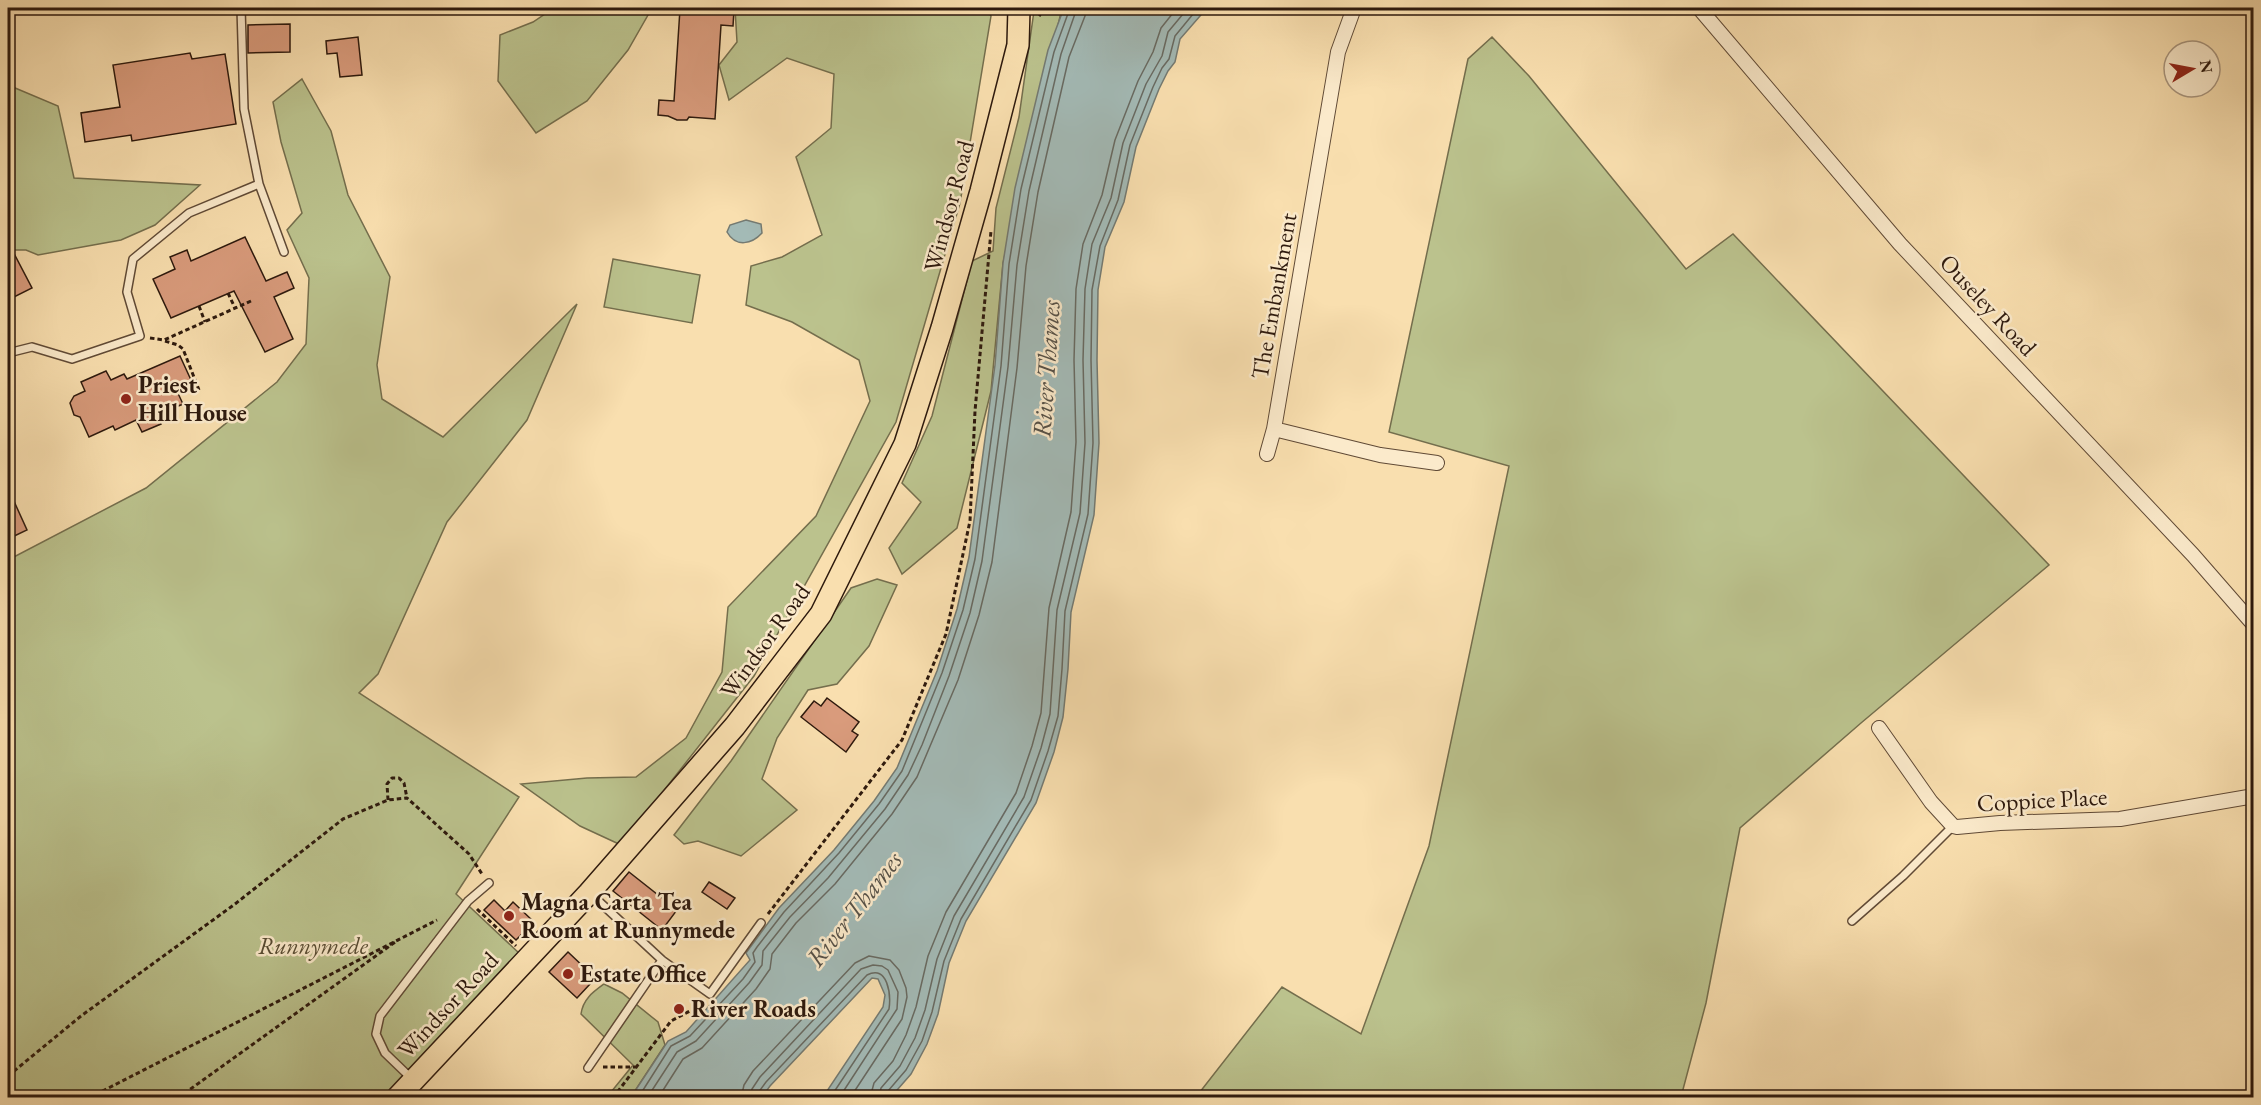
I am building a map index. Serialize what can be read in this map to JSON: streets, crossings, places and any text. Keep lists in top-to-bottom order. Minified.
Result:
{"streets":{"main road":["Windsor Road"],"street":["The Embankment","Ouseley Road","Coppice Place"]},"water":["River Thames"],"parks":["Runnymede"],"places":["Priest Hill House","Magna Carta Tea Room at Runnymede","Estate Office","River Roads"],"north":"right"}
